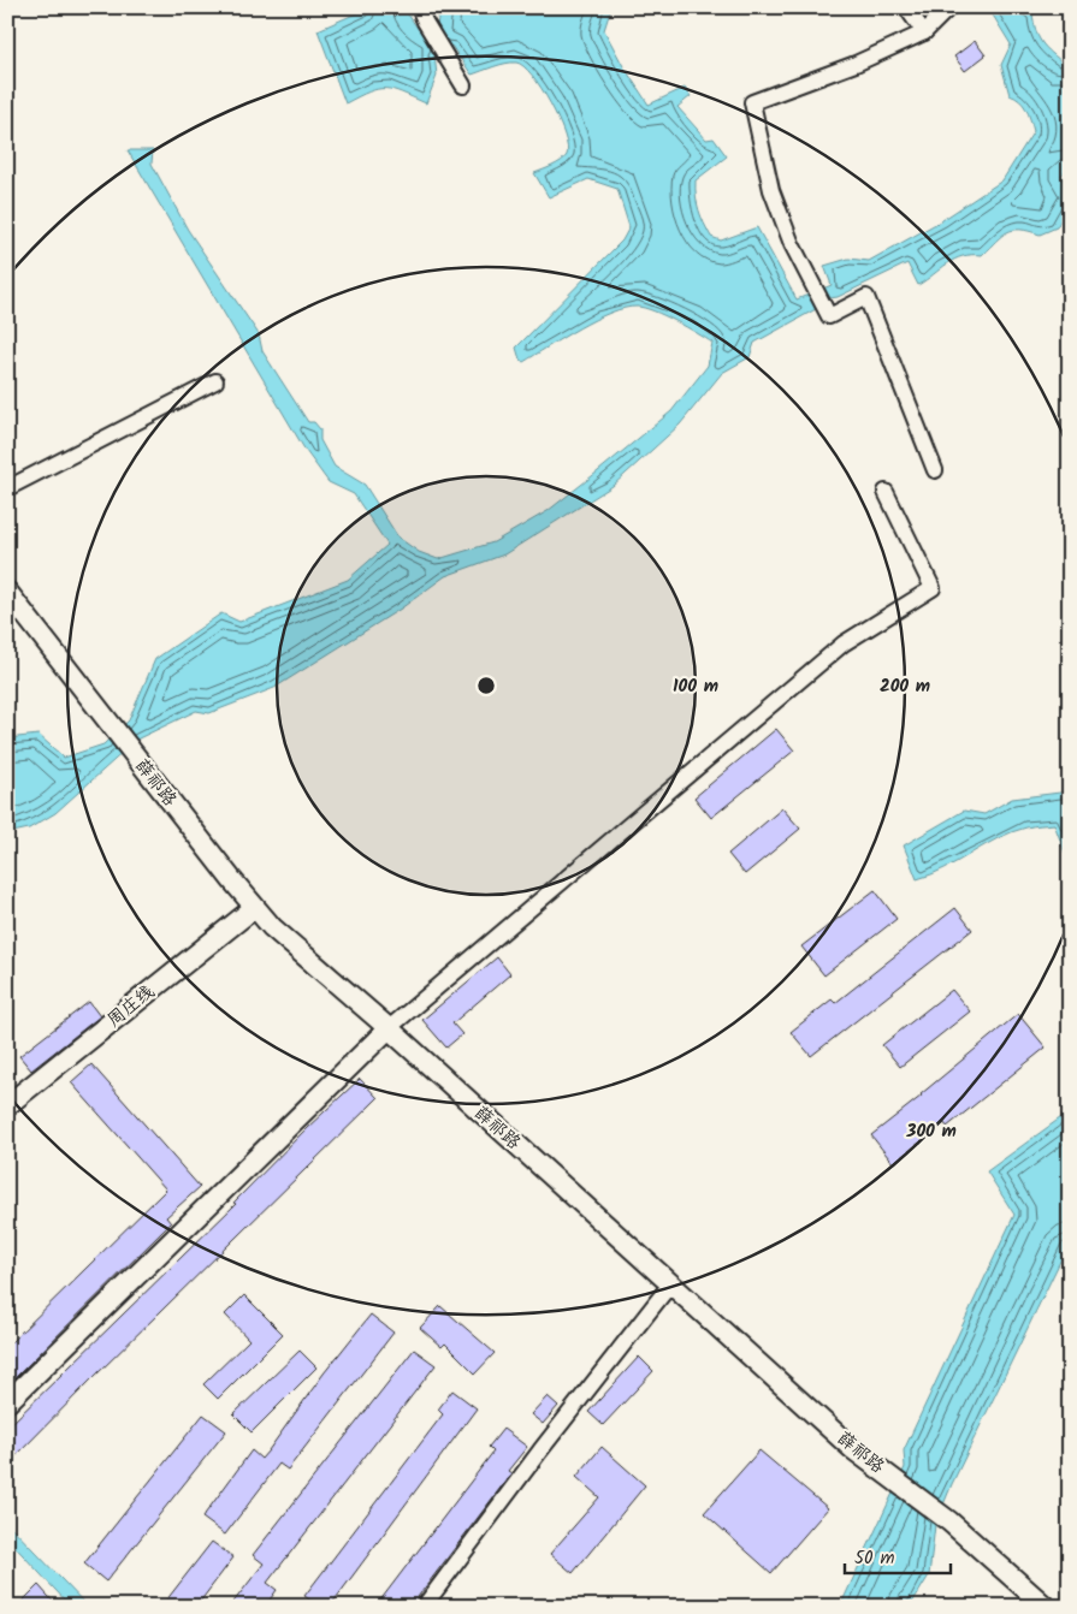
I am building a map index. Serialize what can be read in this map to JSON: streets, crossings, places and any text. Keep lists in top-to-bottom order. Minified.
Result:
{"streets":{"street":["薛祁路","周庄线"]},"crossings":[["薛祁路","周庄线"]],"scale_bar":"50 m","rings":["100 m","200 m","300 m"]}
